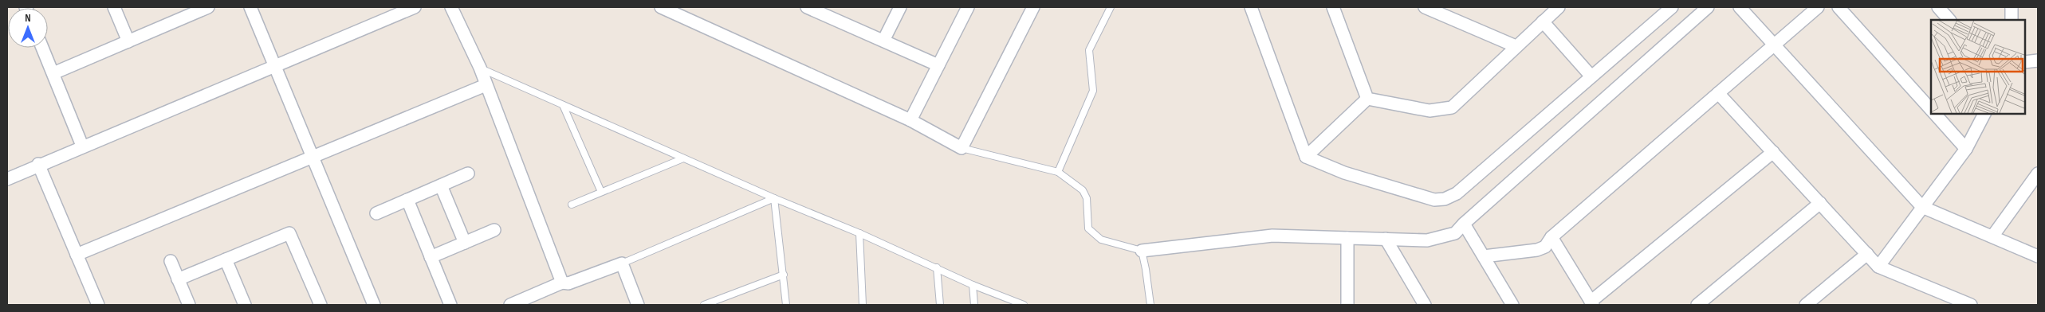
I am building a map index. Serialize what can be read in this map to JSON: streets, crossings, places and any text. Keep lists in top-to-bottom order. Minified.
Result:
{"north":"top"}
